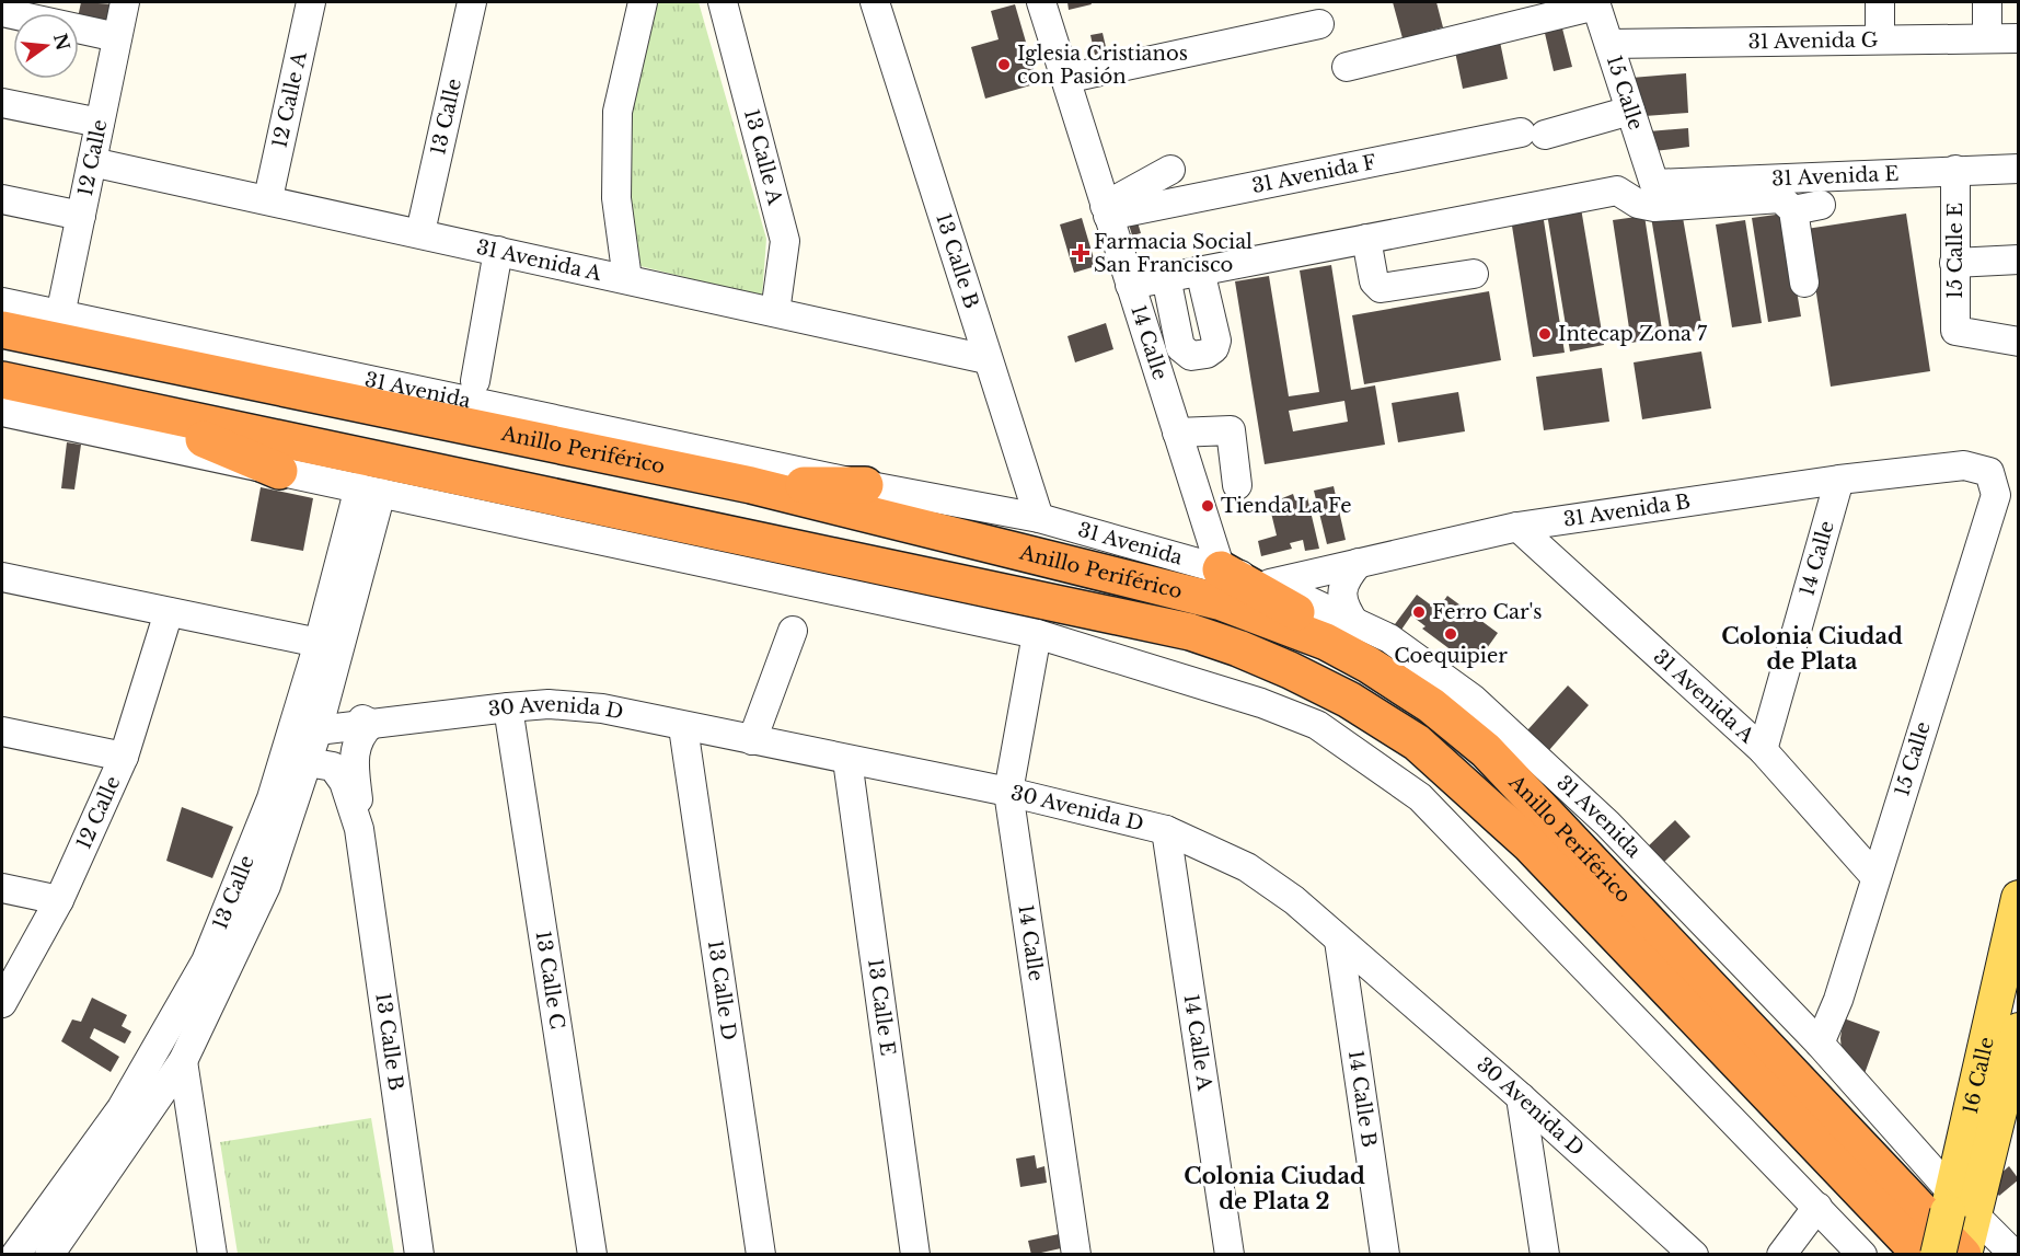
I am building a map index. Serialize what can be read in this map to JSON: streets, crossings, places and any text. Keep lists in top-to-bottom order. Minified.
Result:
{"streets":{"highway":["Anillo Periférico"],"main road":["16 Calle"],"street":["31 Avenida G","15 Calle","12 Calle A","13 Calle","13 Calle A","12 Calle","31 Avenida F","31 Avenida E","15 Calle E","31 Avenida A","13 Calle B","14 Calle","31 Avenida","31 Avenida B","30 Avenida D","13 Calle C","13 Calle D","13 Calle E","14 Calle A","14 Calle B"]},"crossings":[["31 Avenida G","15 Calle"],["15 Calle","31 Avenida F"],["15 Calle","31 Avenida E"],["15 Calle","31 Avenida A"],["15 Calle","31 Avenida"],["15 Calle","31 Avenida B"],["12 Calle A","31 Avenida A"],["13 Calle","31 Avenida A"],["13 Calle","13 Calle B"],["13 Calle","30 Avenida D"],["13 Calle A","31 Avenida A"],["12 Calle","31 Avenida A"],["12 Calle","31 Avenida"],["31 Avenida F","14 Calle"],["31 Avenida E","15 Calle E"],["31 Avenida A","13 Calle B"],["31 Avenida A","14 Calle"],["31 Avenida A","31 Avenida B"],["13 Calle B","31 Avenida"],["13 Calle B","30 Avenida D"],["14 Calle","31 Avenida"],["14 Calle","31 Avenida B"],["14 Calle","30 Avenida D"],["31 Avenida","Anillo Periférico"],["31 Avenida","31 Avenida B"],["31 Avenida","16 Calle"],["Anillo Periférico","16 Calle"],["30 Avenida D","13 Calle C"],["30 Avenida D","13 Calle D"],["30 Avenida D","13 Calle E"],["30 Avenida D","14 Calle A"],["30 Avenida D","14 Calle B"]],"districts":["Colonia Ciudad de Plata","Colonia Ciudad de Plata 2"],"places":{"other":["Iglesia Cristianos con Pasión","Intecap Zona 7","Tienda La Fe","Ferro Car's","Coequipier"],"health":["Farmacia Social San Francisco"]},"north":"right"}
